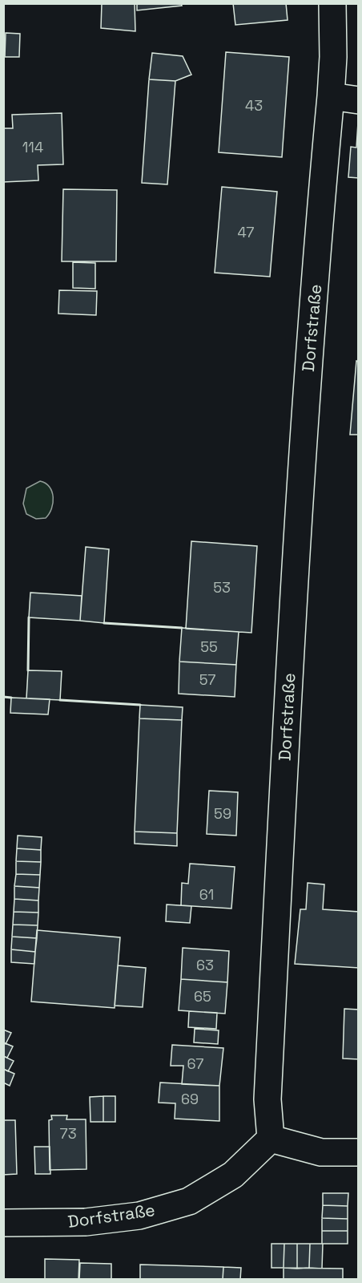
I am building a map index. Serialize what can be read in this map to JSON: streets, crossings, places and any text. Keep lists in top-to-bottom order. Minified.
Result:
{"streets":{"street":["Dorfstraße"]},"house_numbers":["43","114","47","53","55","57","59","61","63","65","67","69","73"]}
